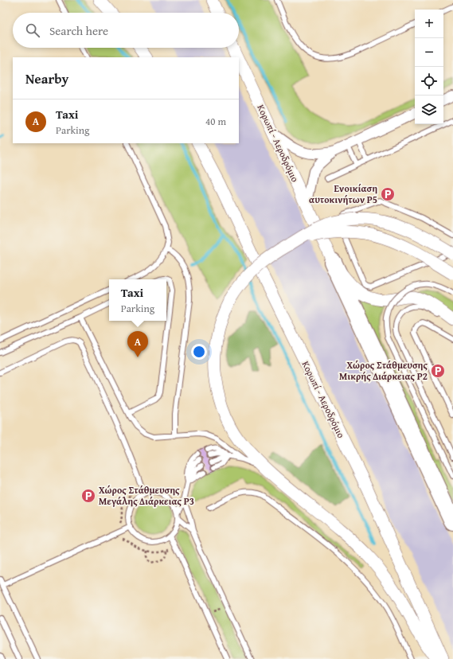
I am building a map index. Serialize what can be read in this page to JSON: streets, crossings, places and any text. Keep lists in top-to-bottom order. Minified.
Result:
{"streets":{"highway":["Κορωπί - Αεροδρόμιο"]},"places":{"parking":["Ενοικίαση αυτοκινήτων P5","Χώρος Στάθμευσης Μικρής Διάρκειας P2","Χώρος Στάθμευσης Μεγάλης Διάρκειας P3"]},"page":{"map_buttons":["+","−"],"search":"Search here","heading":"Nearby","list":[{"mark":"A","name":"Taxi","note":"Parking","value":"40 m"}],"popup":["Taxi","Parking"],"pins":"A"}}
